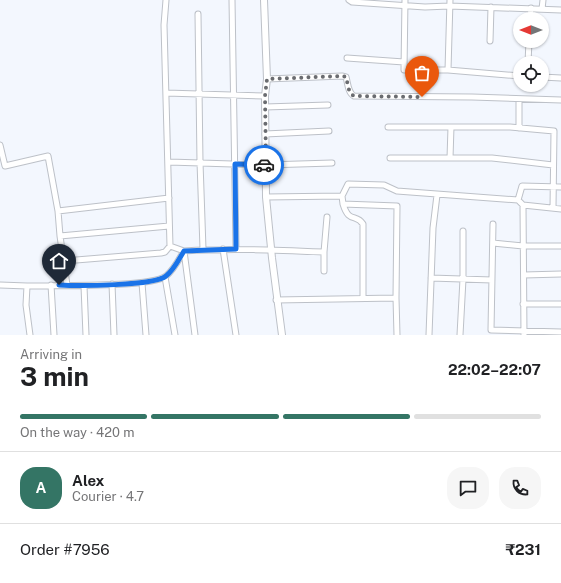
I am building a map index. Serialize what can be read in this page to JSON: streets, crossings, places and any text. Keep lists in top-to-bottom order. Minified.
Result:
{"north":"left","page":{"heading":["3 min","Arriving in","22:02–22:07"],"panel":["Alex","Courier · 4.7","Order #7956","₹231"],"bar":"On the way · 420 m","round":"A"}}
